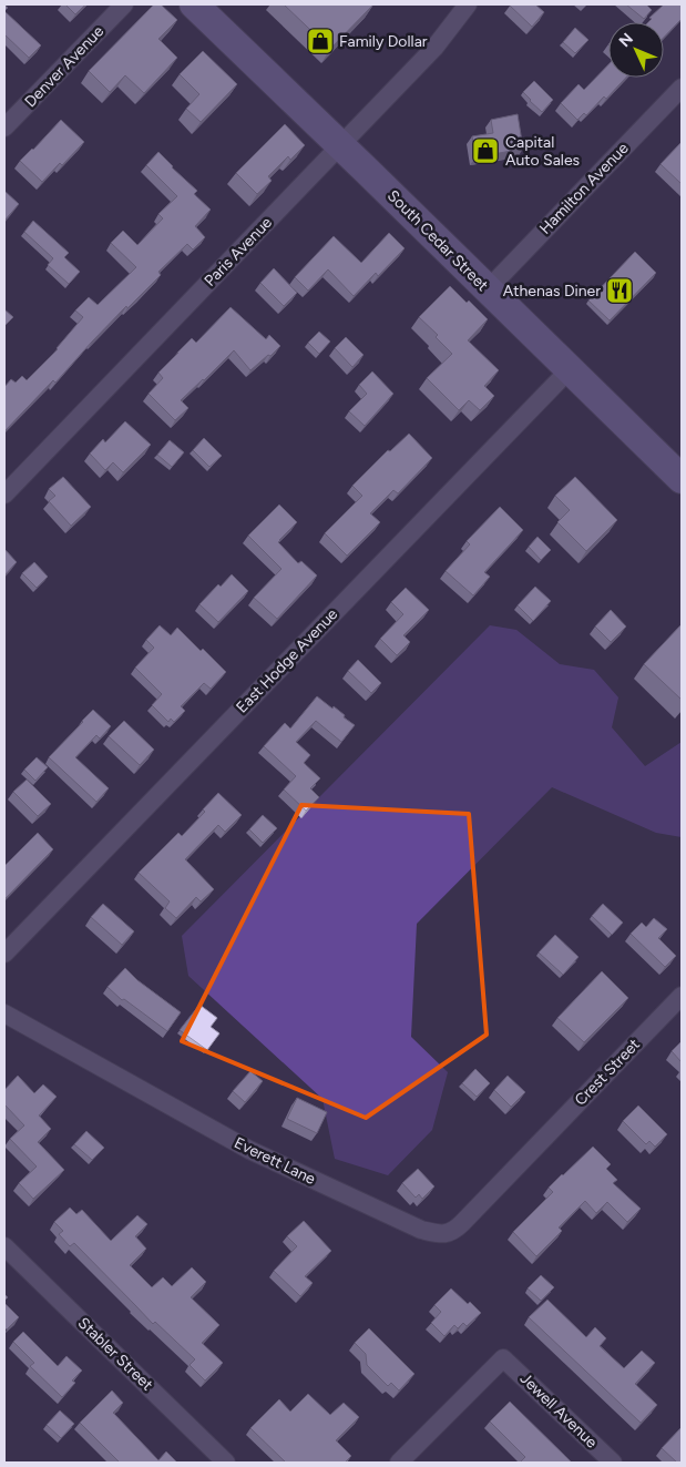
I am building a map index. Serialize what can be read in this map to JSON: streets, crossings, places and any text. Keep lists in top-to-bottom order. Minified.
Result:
{"streets":{"main road":["South Cedar Street"],"street":["Denver Avenue","Hamilton Avenue","Paris Avenue","East Hodge Avenue","Crest Street","Everett Lane","Stabler Street","Jewell Avenue"]},"crossings":[["Hamilton Avenue","South Cedar Street"],["South Cedar Street","Paris Avenue"],["South Cedar Street","East Hodge Avenue"],["Crest Street","Everett Lane"]],"places":{"shop":["Family Dollar","Capital Auto Sales"],"restaurant":["Athenas Diner"]},"north":"top left"}
